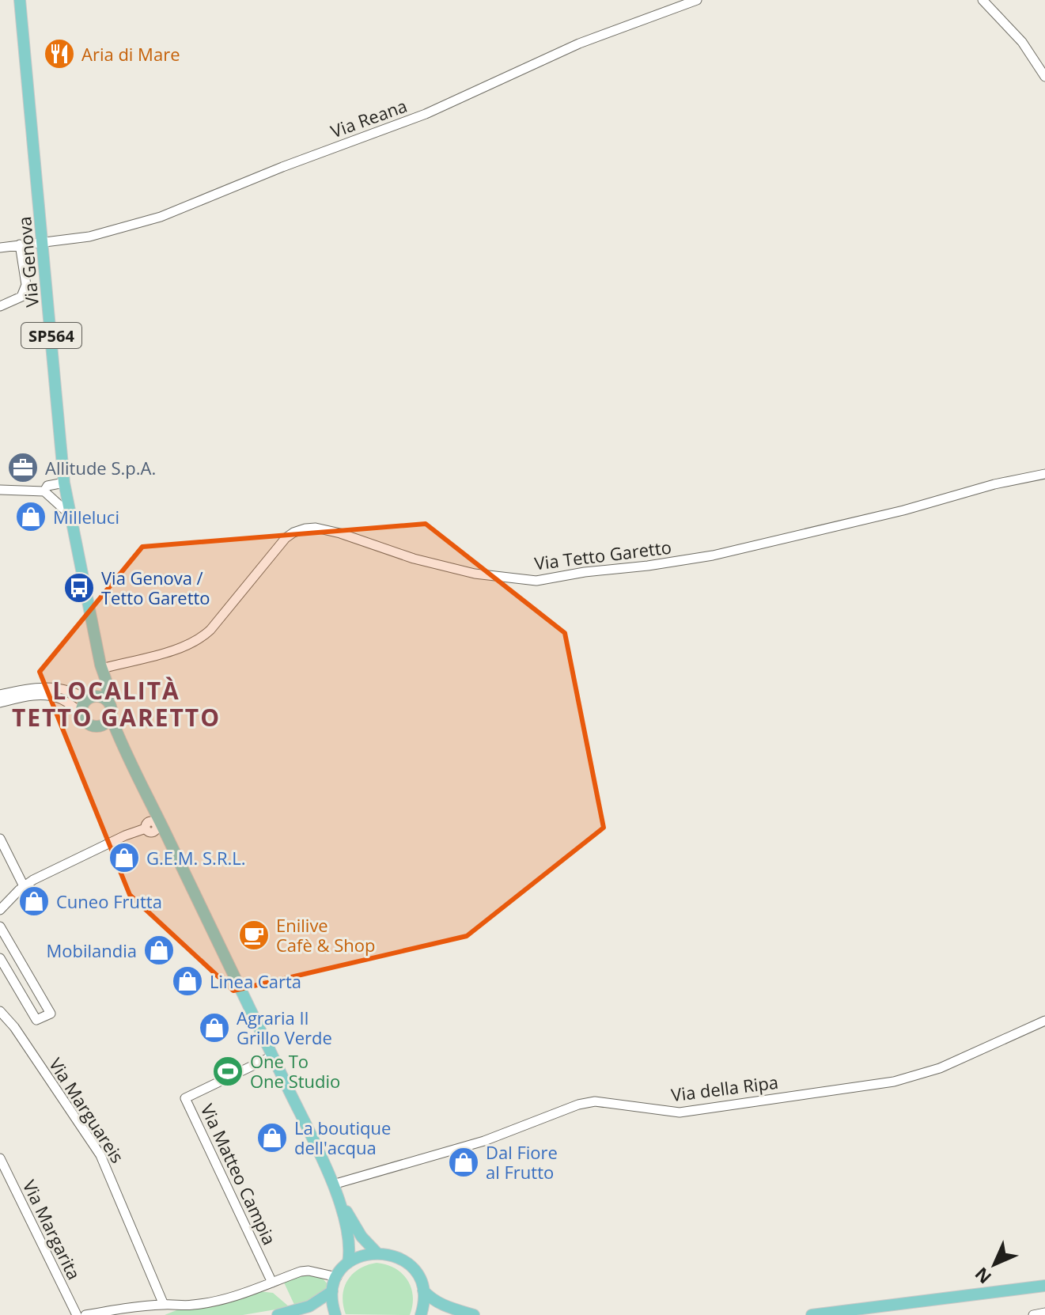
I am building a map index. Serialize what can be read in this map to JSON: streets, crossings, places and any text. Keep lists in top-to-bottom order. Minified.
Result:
{"streets":{"main road":["Via Genova","SP564"],"street":["Via Reana","Via Tetto Garetto","Via della Ripa","Via Marguareis","Via Matteo Campia","Via Margarita"]},"crossings":[["Via Reana","Via Genova"],["Via Genova","Via Tetto Garetto"]],"districts":["LOCALITÀ TETTO GARETTO"],"places":{"restaurant":["Aria di Mare"],"office":["Allitude S.p.A."],"shop":["Milleluci","G.E.M. S.R.L.","Cuneo Frutta","Mobilandia","Linea Carta","Agraria Il Grillo Verde","La boutique dell'acqua","Dal Fiore al Frutto"],"bus stop":["Via Genova / Tetto Garetto"],"cafe":["Enilive Cafè & Shop"],"sports":["One To One Studio"]},"north":"bottom left"}
